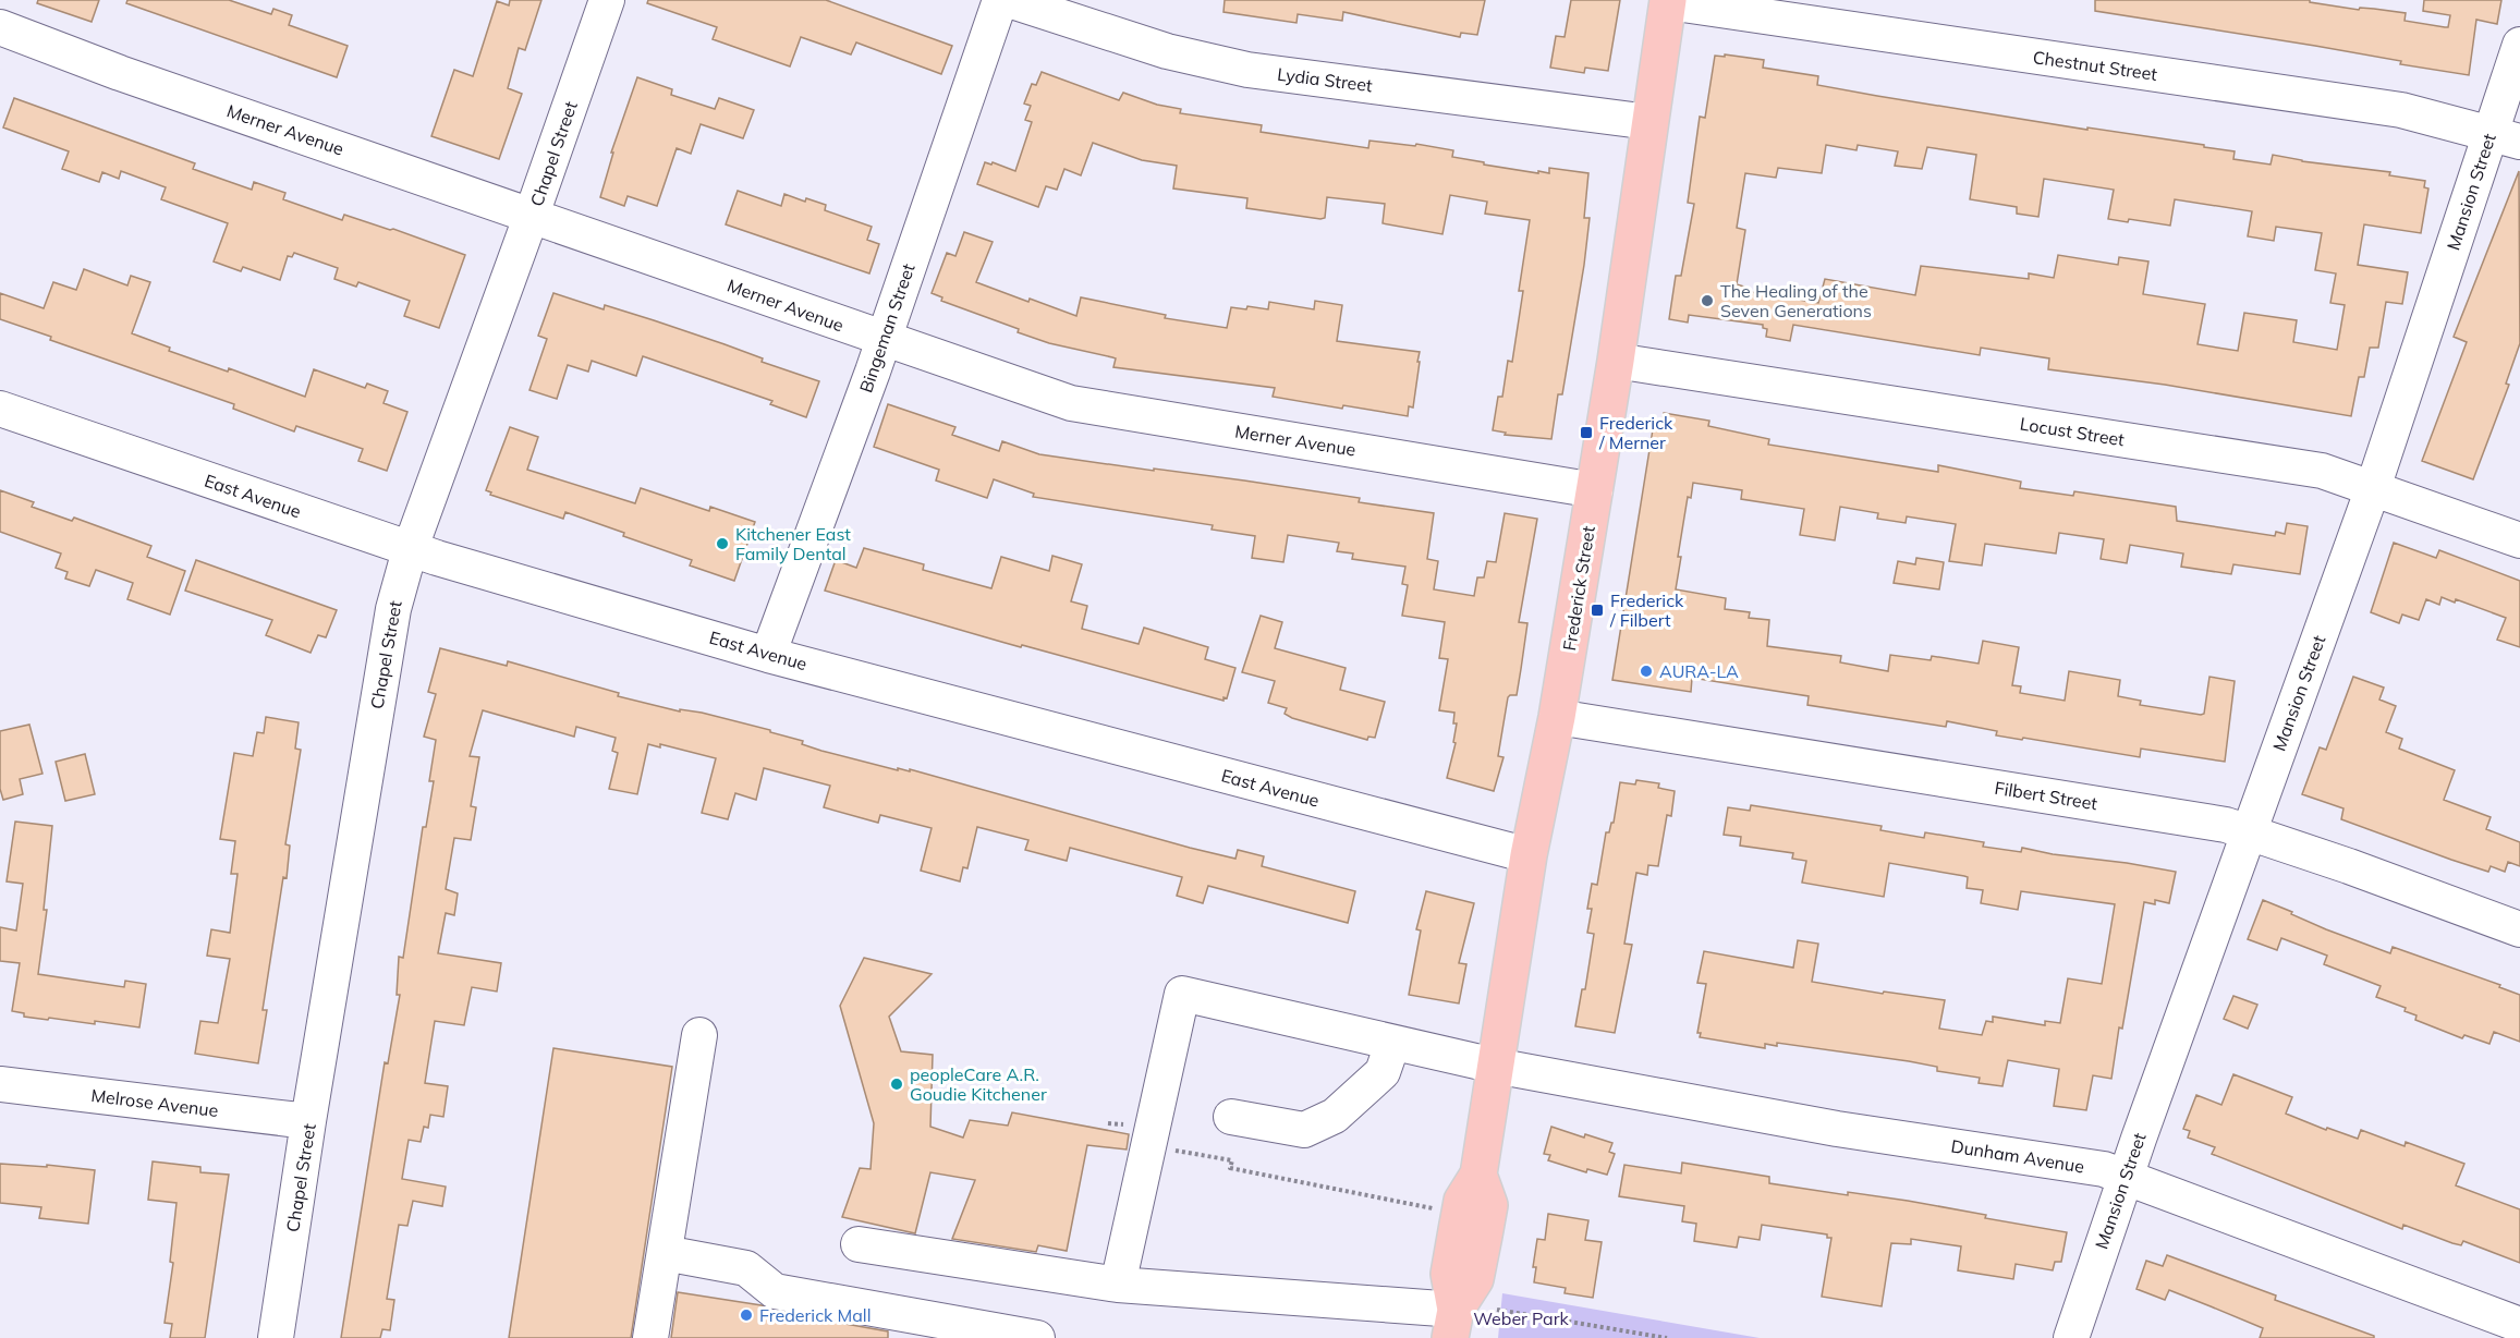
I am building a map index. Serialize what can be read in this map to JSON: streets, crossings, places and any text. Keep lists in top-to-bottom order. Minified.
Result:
{"streets":{"main road":["Frederick Street"],"street":["Chestnut Street","Lydia Street","Merner Avenue","Chapel Street","Mansion Street","Bingeman Street","Locust Street","East Avenue","Filbert Street","Melrose Avenue","Dunham Avenue"]},"crossings":[["Chestnut Street","Mansion Street"],["Chestnut Street","Frederick Street"],["Lydia Street","Frederick Street"],["Merner Avenue","Chapel Street"],["Merner Avenue","Bingeman Street"],["Merner Avenue","Frederick Street"],["Chapel Street","East Avenue"],["Chapel Street","Melrose Avenue"],["Mansion Street","Locust Street"],["Mansion Street","Filbert Street"],["Mansion Street","Dunham Avenue"],["Bingeman Street","East Avenue"],["Locust Street","Frederick Street"],["East Avenue","Frederick Street"],["Frederick Street","Filbert Street"],["Frederick Street","Dunham Avenue"]],"parks":["Weber Park"],"places":{"other":["The Healing of the Seven Generations","Kitchener East Family Dental","AURA-LA","peopleCare A.R. Goudie Kitchener","Frederick Mall"],"transit":["Frederick / Merner","Frederick / Filbert"]}}
